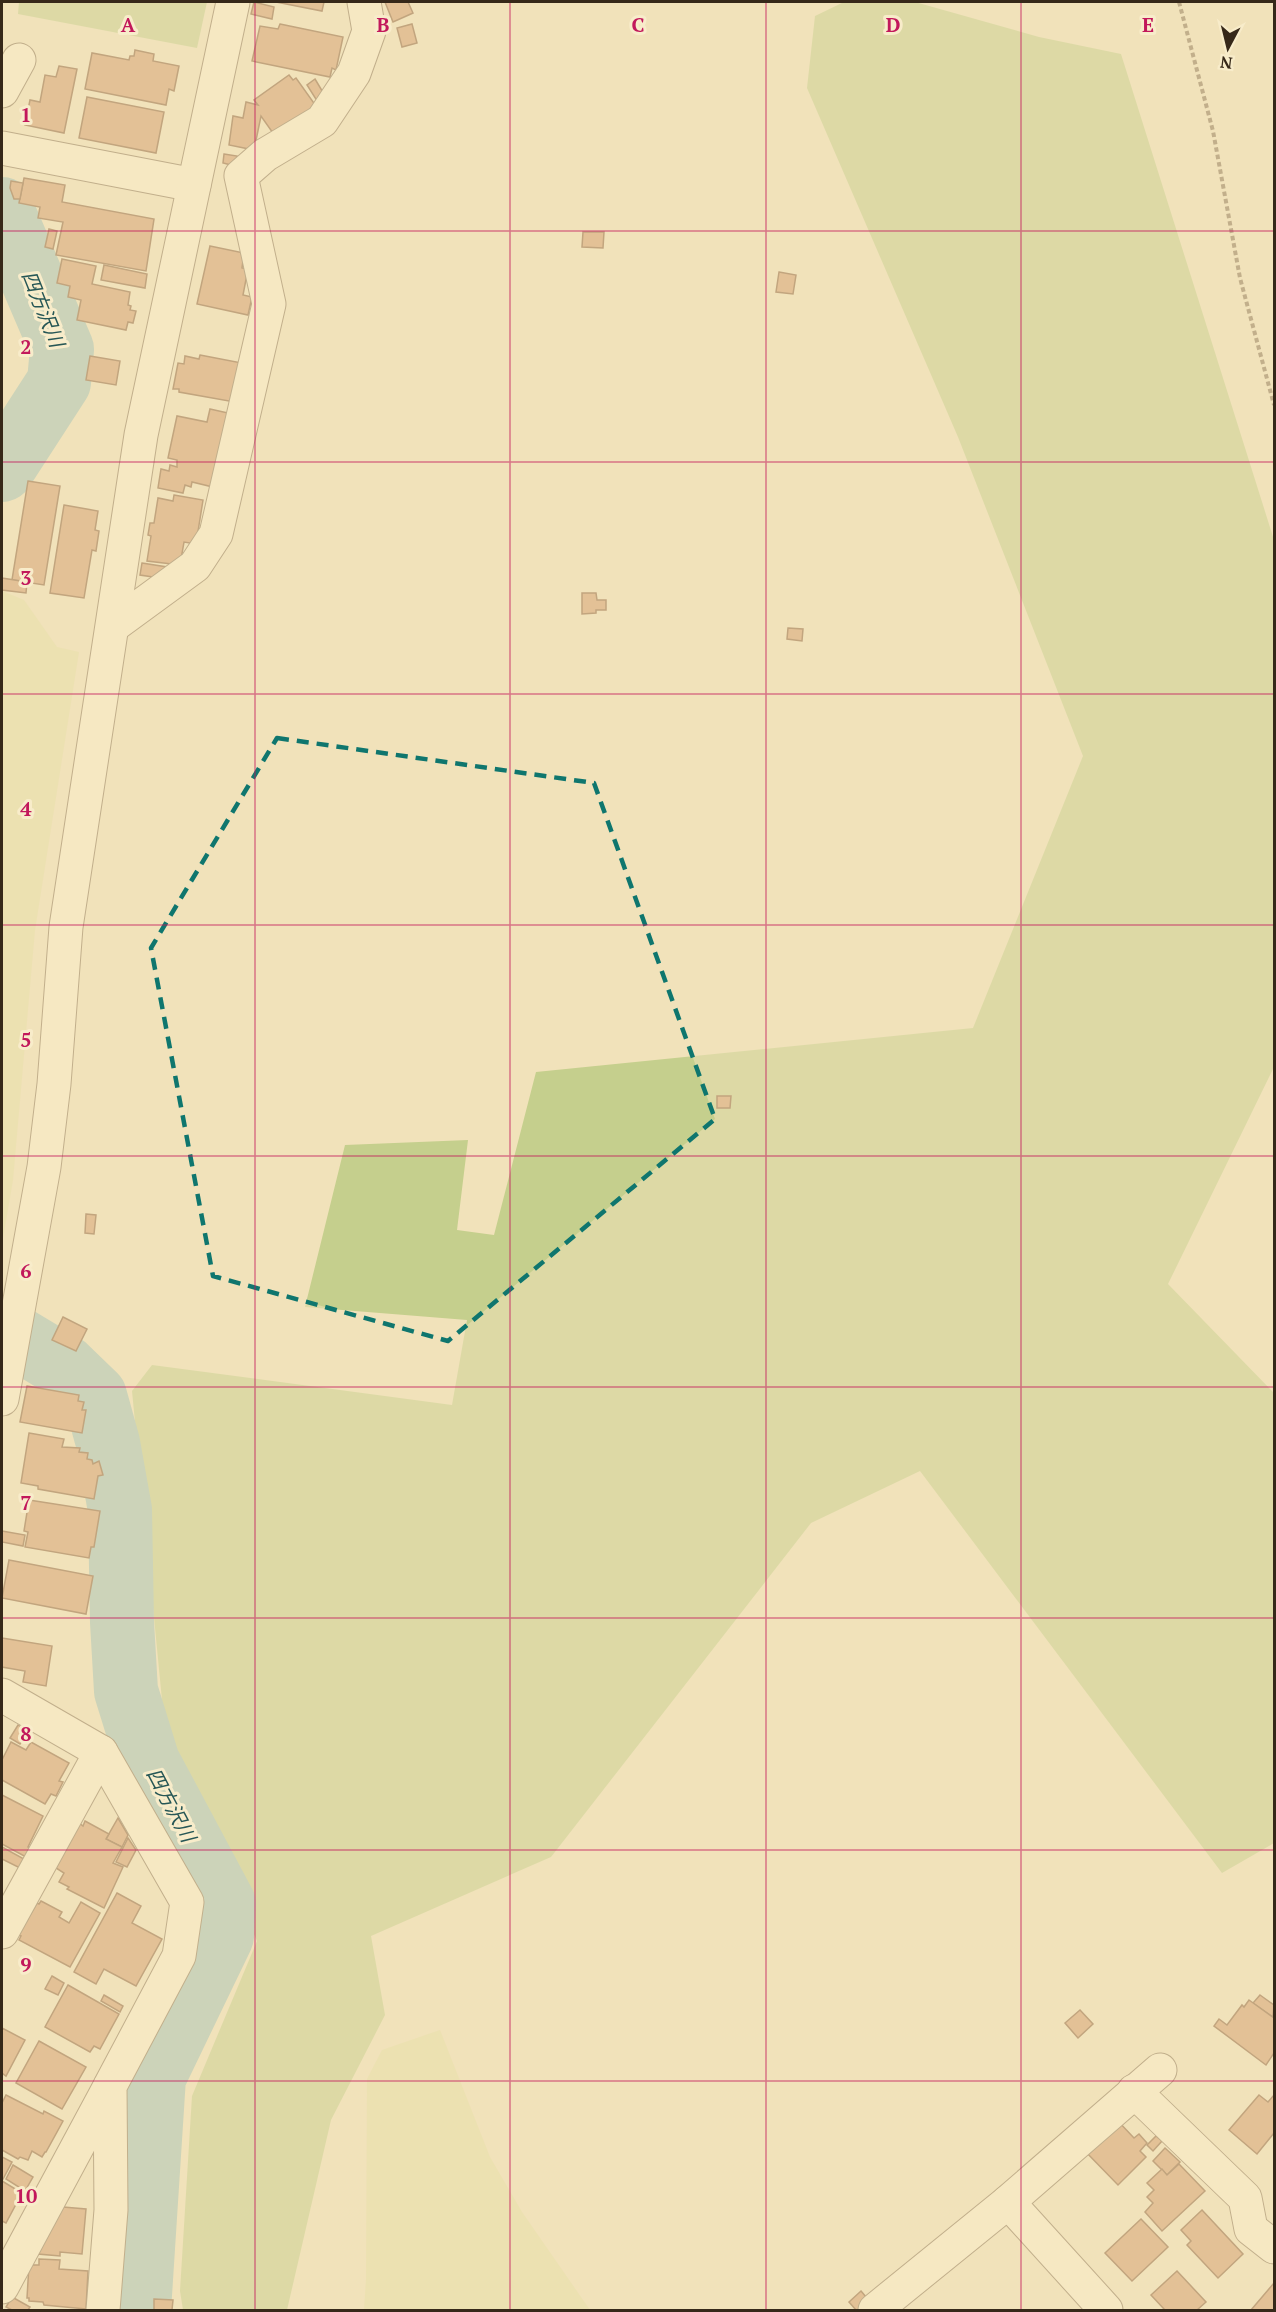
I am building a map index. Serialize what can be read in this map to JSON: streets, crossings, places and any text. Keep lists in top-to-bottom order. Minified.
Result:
{"water":["四方沢川"],"north":"bottom","grid":{"columns":["A","B","C","D","E"],"rows":["1","2","3","4","5","6","7","8","9","10"]}}
